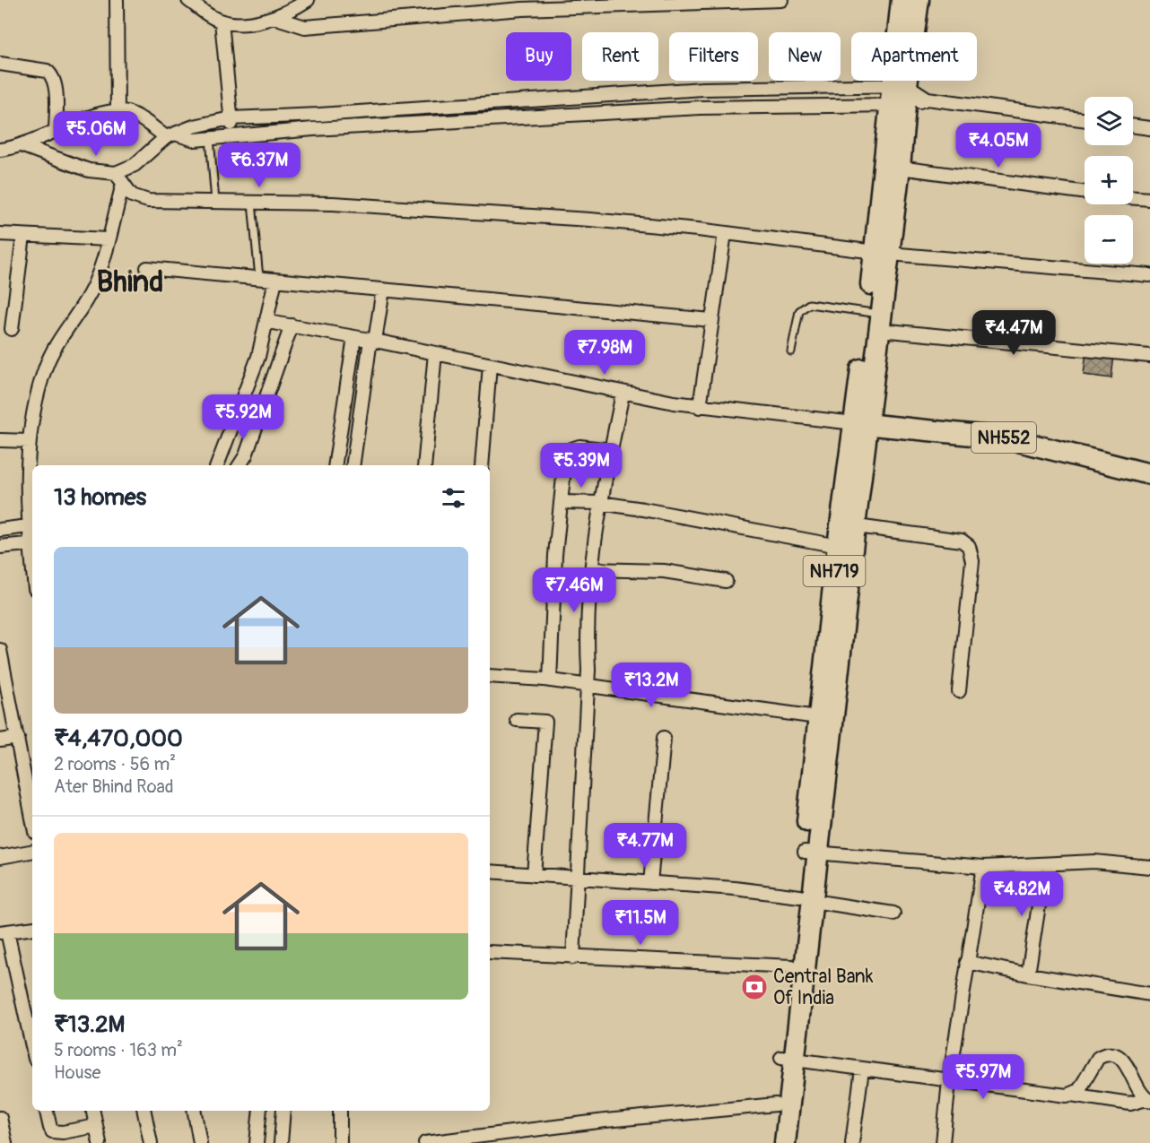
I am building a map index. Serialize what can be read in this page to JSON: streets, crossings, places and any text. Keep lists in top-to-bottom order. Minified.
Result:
{"streets":{"highway":["NH552","NH719"]},"crossings":[["NH552","NH719"]],"districts":["Bhind"],"places":{"bank":["Central Bank Of India"]},"page":{"chip":["Buy","Rent","Filters","New","Apartment"],"map_buttons":["+","−"],"price":["₹5.06M","₹4.05M","₹6.37M","₹4.47M","₹7.98M","₹5.92M","₹5.39M","₹7.46M","₹13.2M","₹4.77M","₹4.82M","₹11.5M","₹5.97M"],"heading":"13 homes","list":[{"name":"₹4,470,000","note":"2 rooms · 56 m² · Ater Bhind Road"},{"name":"₹13.2M","note":"5 rooms · 163 m² · House"}]}}
